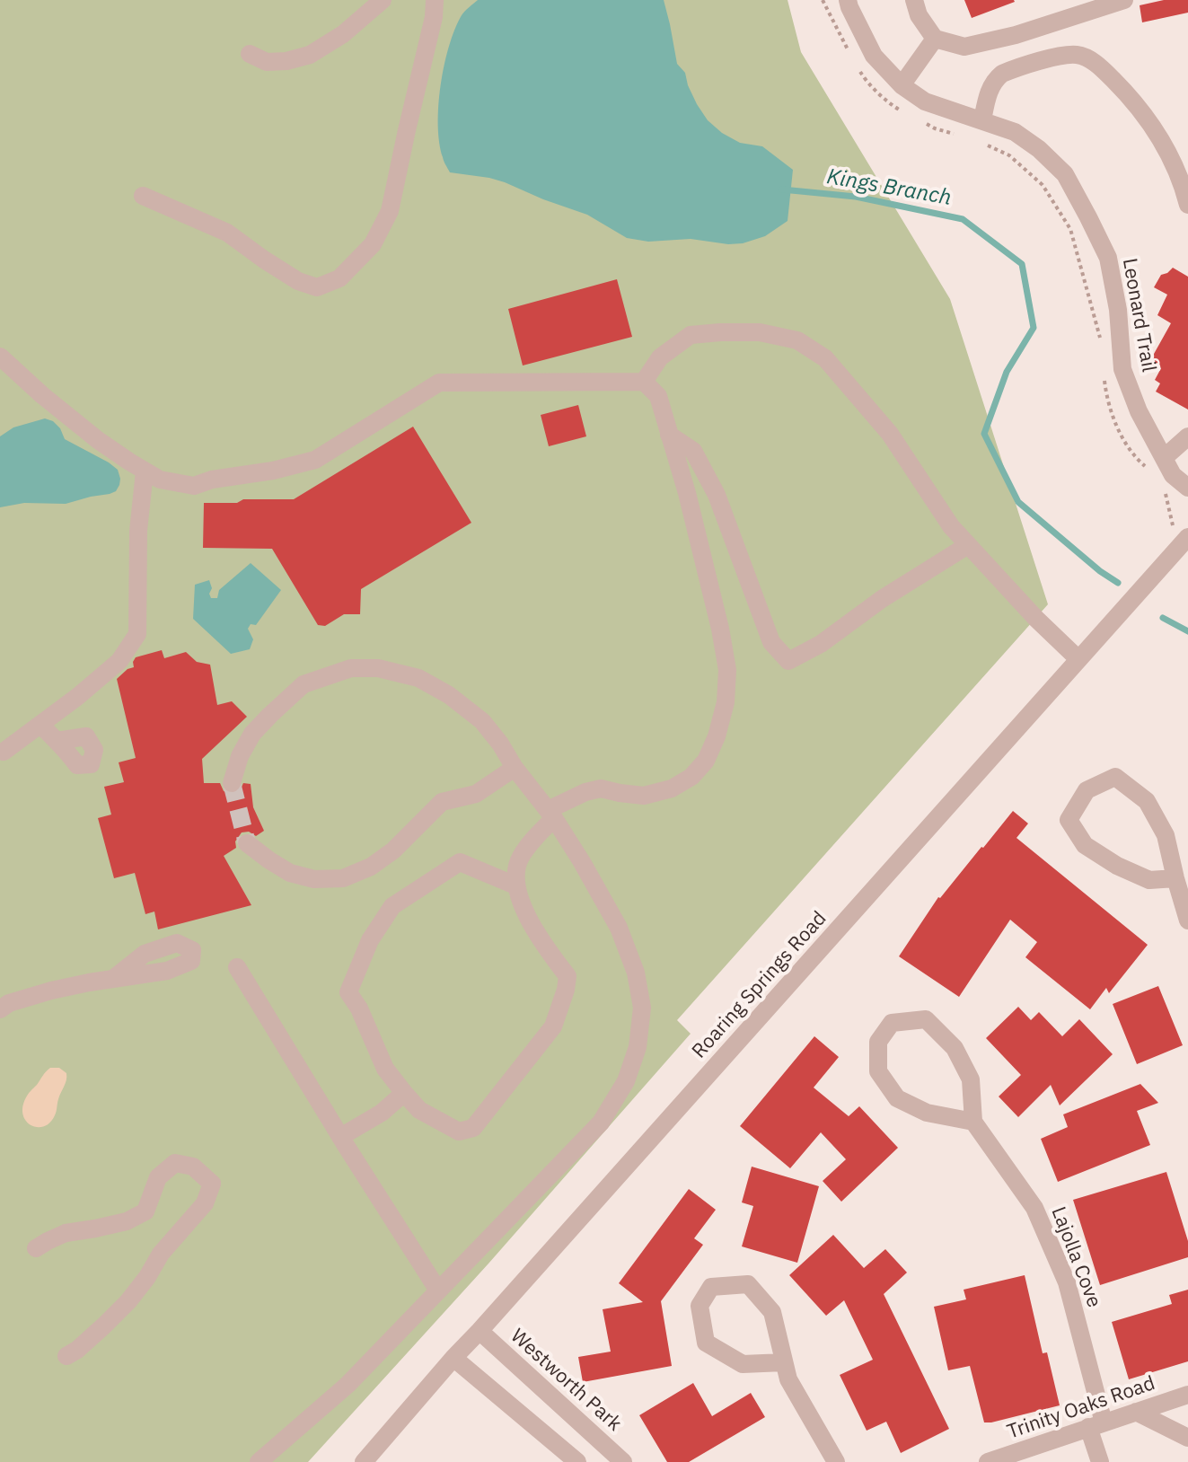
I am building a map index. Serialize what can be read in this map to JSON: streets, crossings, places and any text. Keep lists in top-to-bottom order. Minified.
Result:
{"streets":{"street":["Leonard Trail","Roaring Springs Road","Lajolla Cove","Westworth Park","Trinity Oaks Road"]},"crossings":[["Roaring Springs Road","Westworth Park"],["Lajolla Cove","Trinity Oaks Road"]],"water":["Kings Branch"]}
